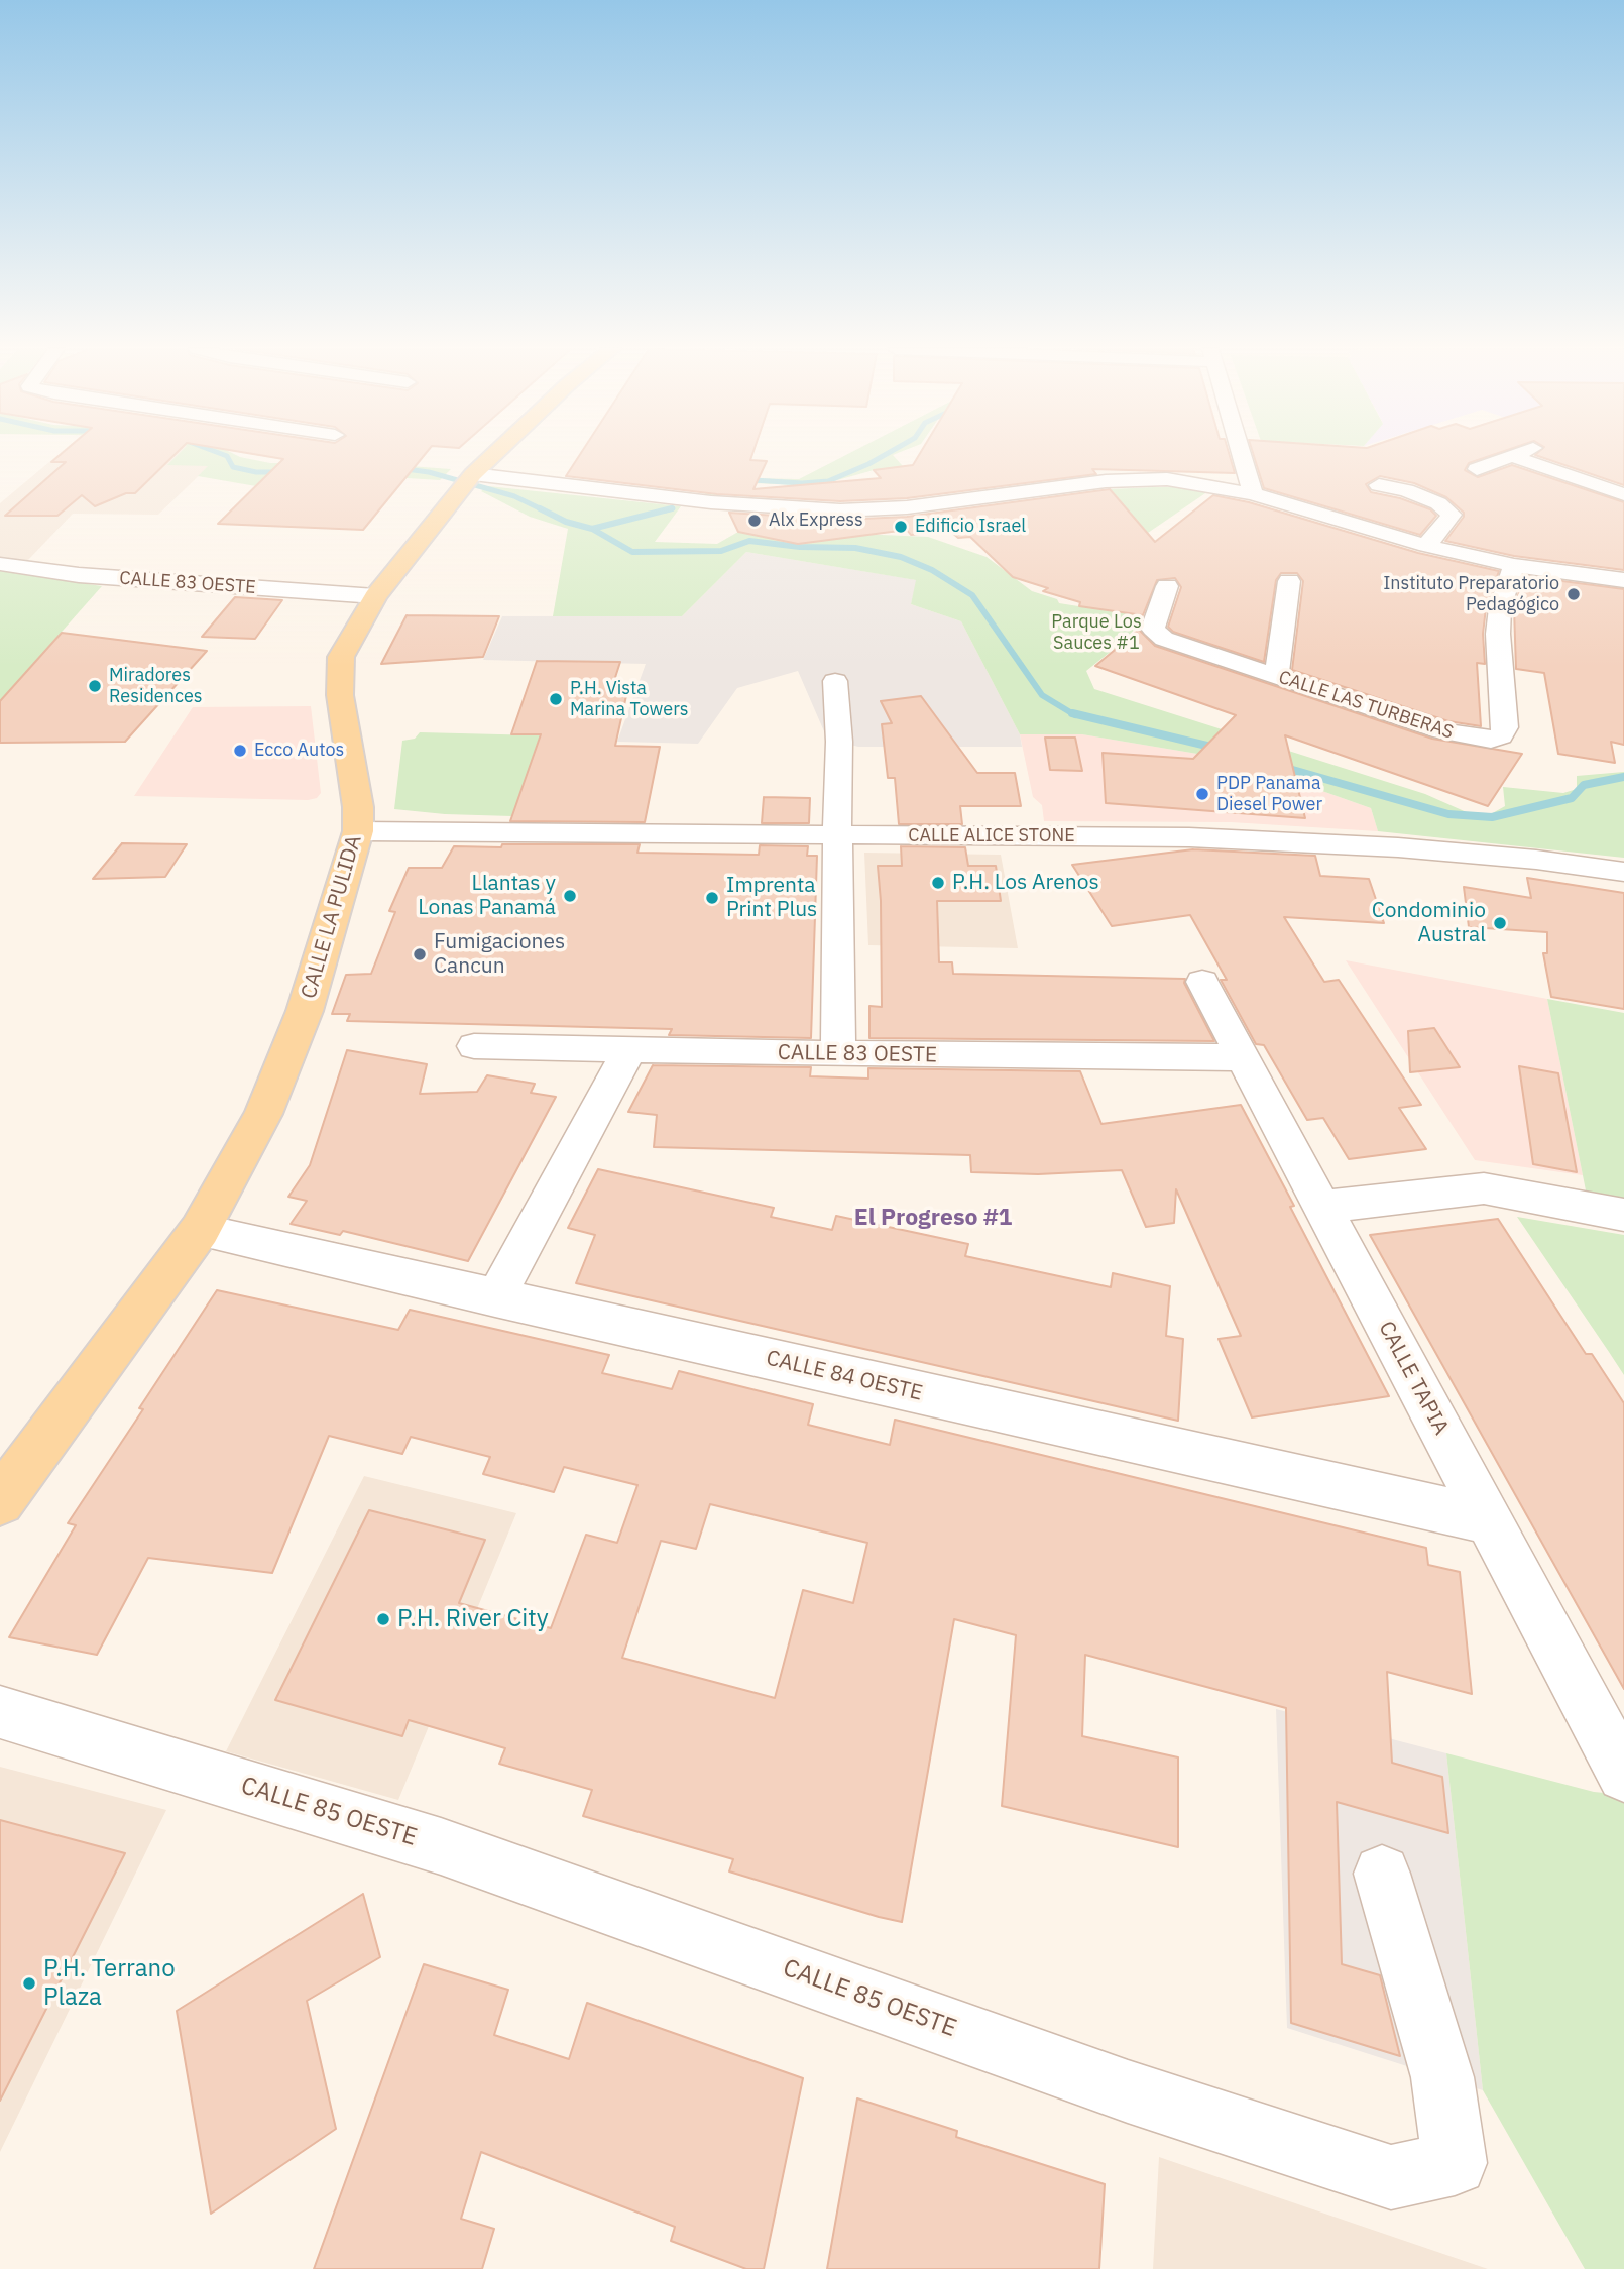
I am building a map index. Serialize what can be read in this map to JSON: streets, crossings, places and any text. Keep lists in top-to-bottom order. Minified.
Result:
{"streets":{"main road":["CALLE LA PULIDA"],"street":["CALLE 83 OESTE","CALLE LAS TURBERAS","CALLE ALICE STONE","CALLE 84 OESTE","CALLE TAPIA","CALLE 85 OESTE"]},"crossings":[["CALLE 83 OESTE","CALLE LA PULIDA"],["CALLE 83 OESTE","CALLE TAPIA"],["CALLE ALICE STONE","CALLE LA PULIDA"],["CALLE LA PULIDA","CALLE 84 OESTE"],["CALLE 84 OESTE","CALLE TAPIA"]],"districts":["El Progreso #1"],"parks":["Parque Los Sauces #1"],"places":["Alx Express","Edificio Israel","Instituto Preparatorio Pedagógico","Miradores Residences","P.H. Vista Marina Towers","Ecco Autos","PDP Panama Diesel Power","P.H. Los Arenos","Llantas y Lonas Panamá","Imprenta Print Plus","Condominio Austral","Fumigaciones Cancun","P.H. River City","P.H. Terrano Plaza"]}
